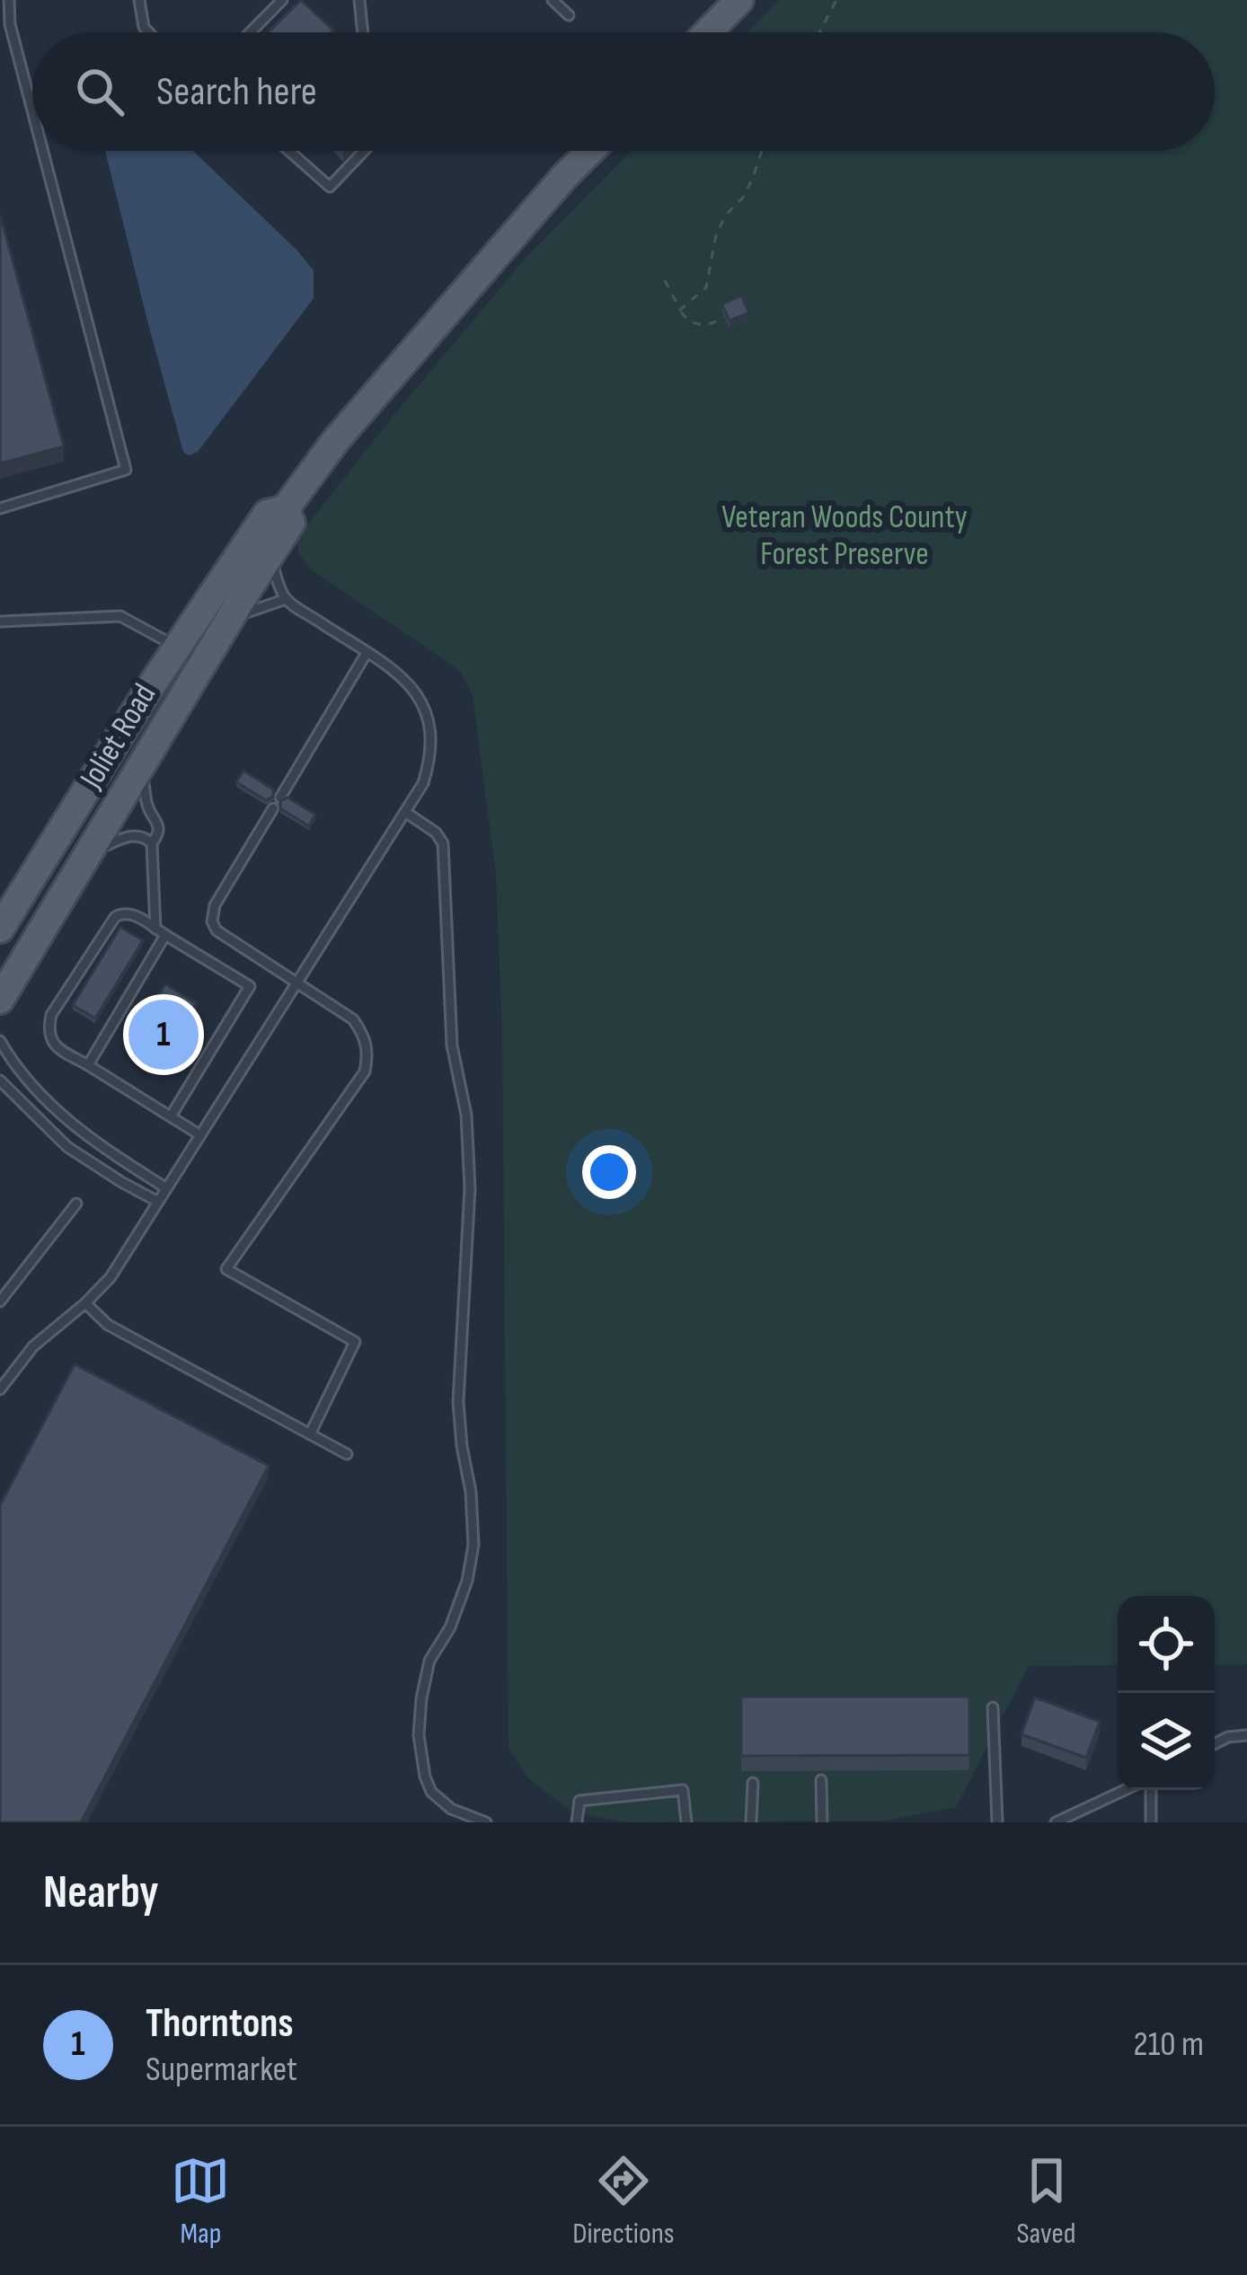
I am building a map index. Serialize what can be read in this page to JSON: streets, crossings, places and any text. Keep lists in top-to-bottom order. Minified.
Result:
{"streets":{"main road":["Joliet Road"]},"parks":["Veteran Woods County Forest Preserve"],"page":{"search":"Search here","pins":"1","heading":"Nearby","list":[{"mark":"1","name":"Thorntons","note":"Supermarket","value":"210 m"}],"nav":["Map","Directions","Saved"]}}
